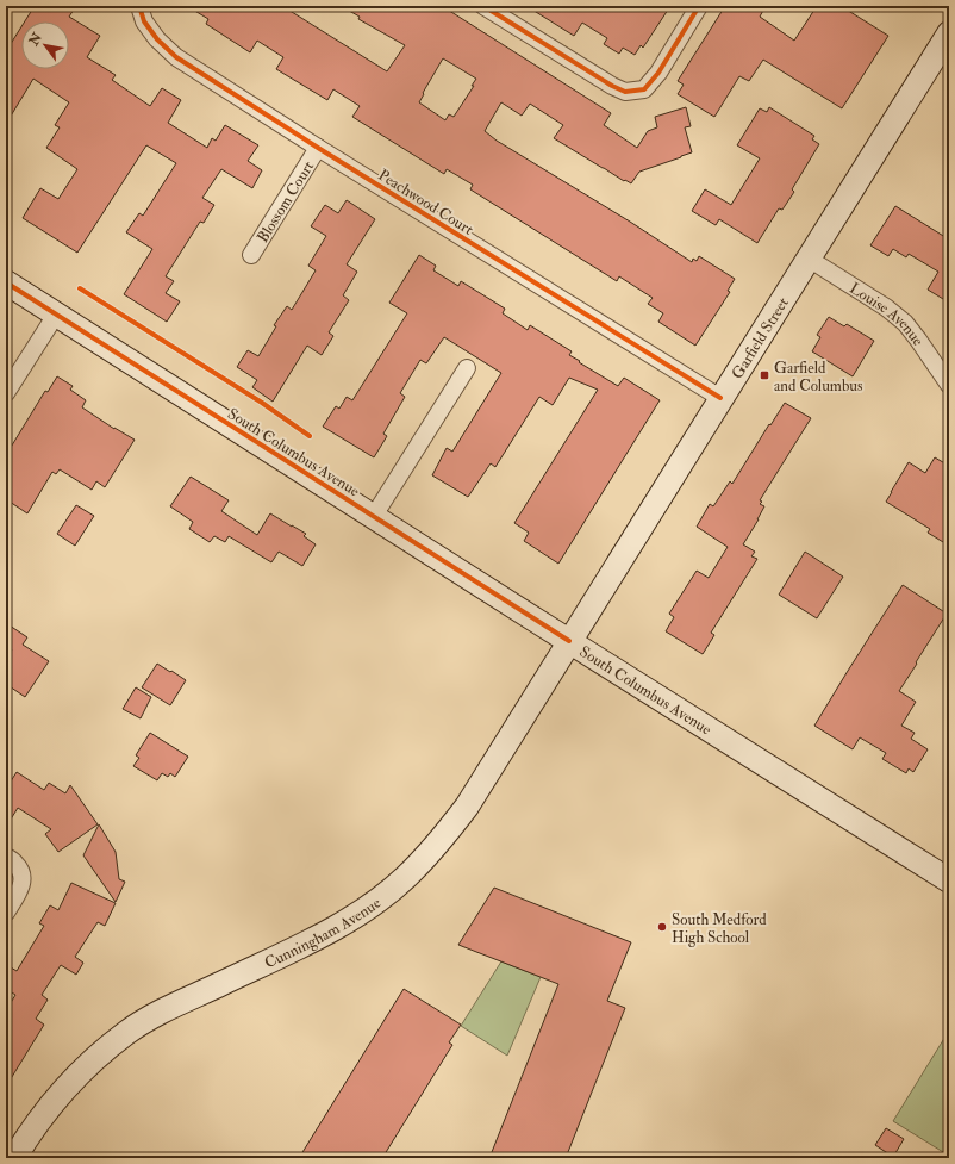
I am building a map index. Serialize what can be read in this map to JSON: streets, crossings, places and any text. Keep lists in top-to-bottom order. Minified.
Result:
{"streets":{"main road":["Garfield Street","South Columbus Avenue","Cunningham Avenue"],"street":["Blossom Court","Peachwood Court","Louise Avenue"]},"crossings":[["Blossom Court","Peachwood Court"],["Peachwood Court","Garfield Street"],["Louise Avenue","Garfield Street"],["Garfield Street","South Columbus Avenue"],["Garfield Street","Cunningham Avenue"],["South Columbus Avenue","Cunningham Avenue"]],"places":{"transit":["Garfield and Columbus"],"other":["South Medford High School"]},"north":"top left"}
